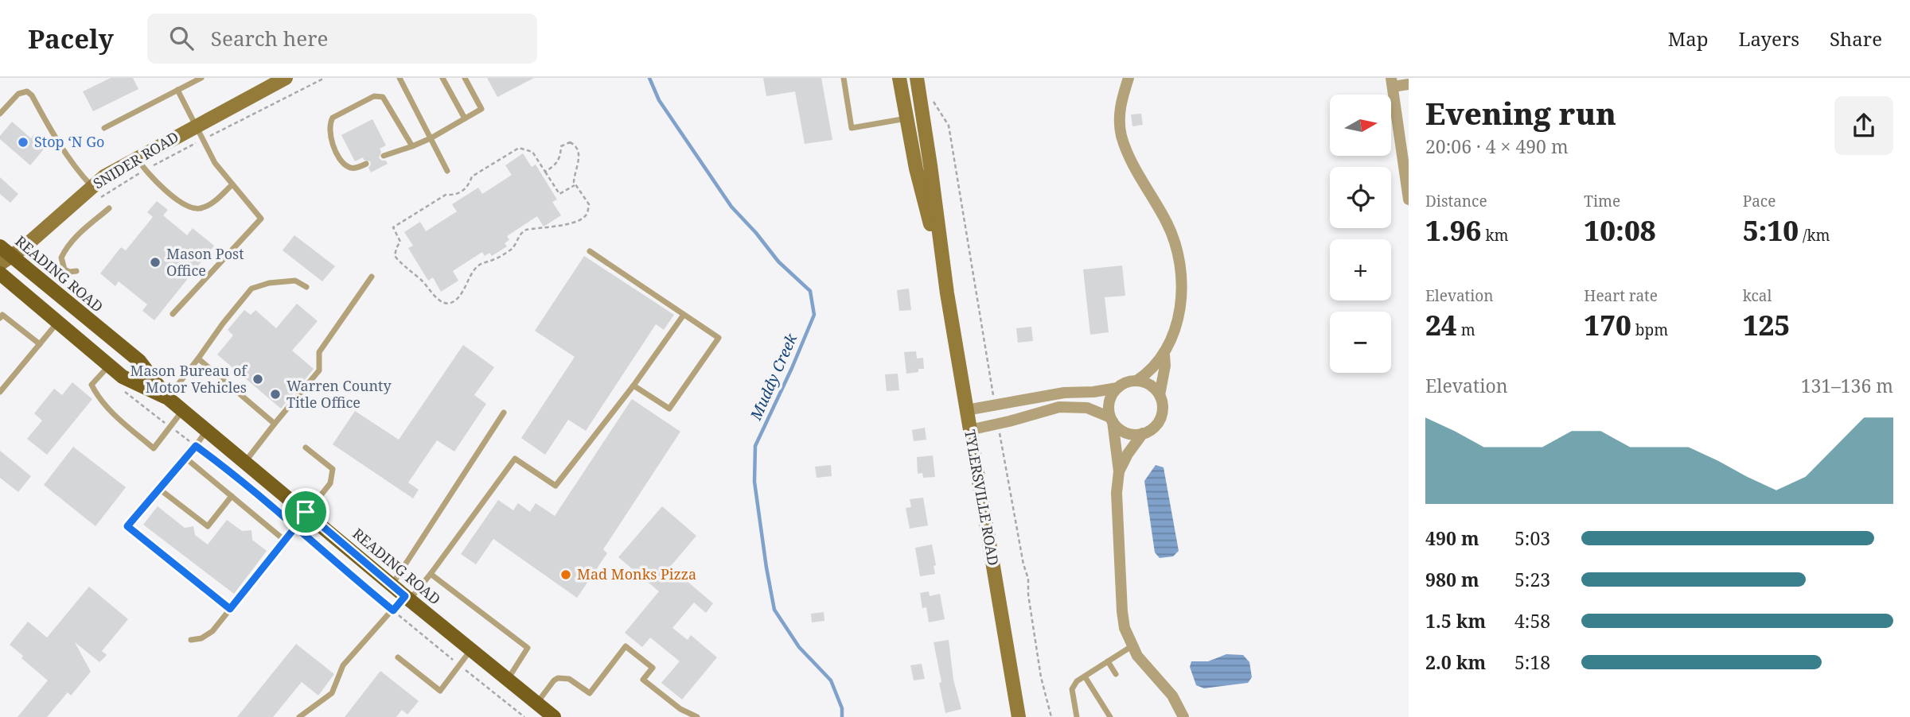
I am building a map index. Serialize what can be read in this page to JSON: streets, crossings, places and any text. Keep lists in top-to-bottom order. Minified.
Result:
{"streets":{"main road":["SNIDER ROAD","READING ROAD","TYLERSVILLE ROAD"]},"crossings":[["SNIDER ROAD","READING ROAD"]],"water":["Muddy Creek"],"places":["Stop ‘N Go","Mason Post Office","Mason Bureau of Motor Vehicles","Warren County Title Office","Mad Monks Pizza"],"north":"right","page":{"header":"Pacely","search":"Search here","nav":["Map","Layers","Share"],"heading":["Evening run","20:06 · 4 × 490 m"],"map_buttons":["+","−"],"stats":[["Distance","1.96 km"],["Time","10:08"],["Pace","5:10 /km"],["Elevation","24 m"],["Heart rate","170 bpm"],["kcal","125"]],"chart":["Elevation","131–136 m"],"list":[{"name":"490 m","note":"5:03"},{"name":"980 m","note":"5:23"},{"name":"1.5 km","note":"4:58"},{"name":"2.0 km","note":"5:18"}]}}
